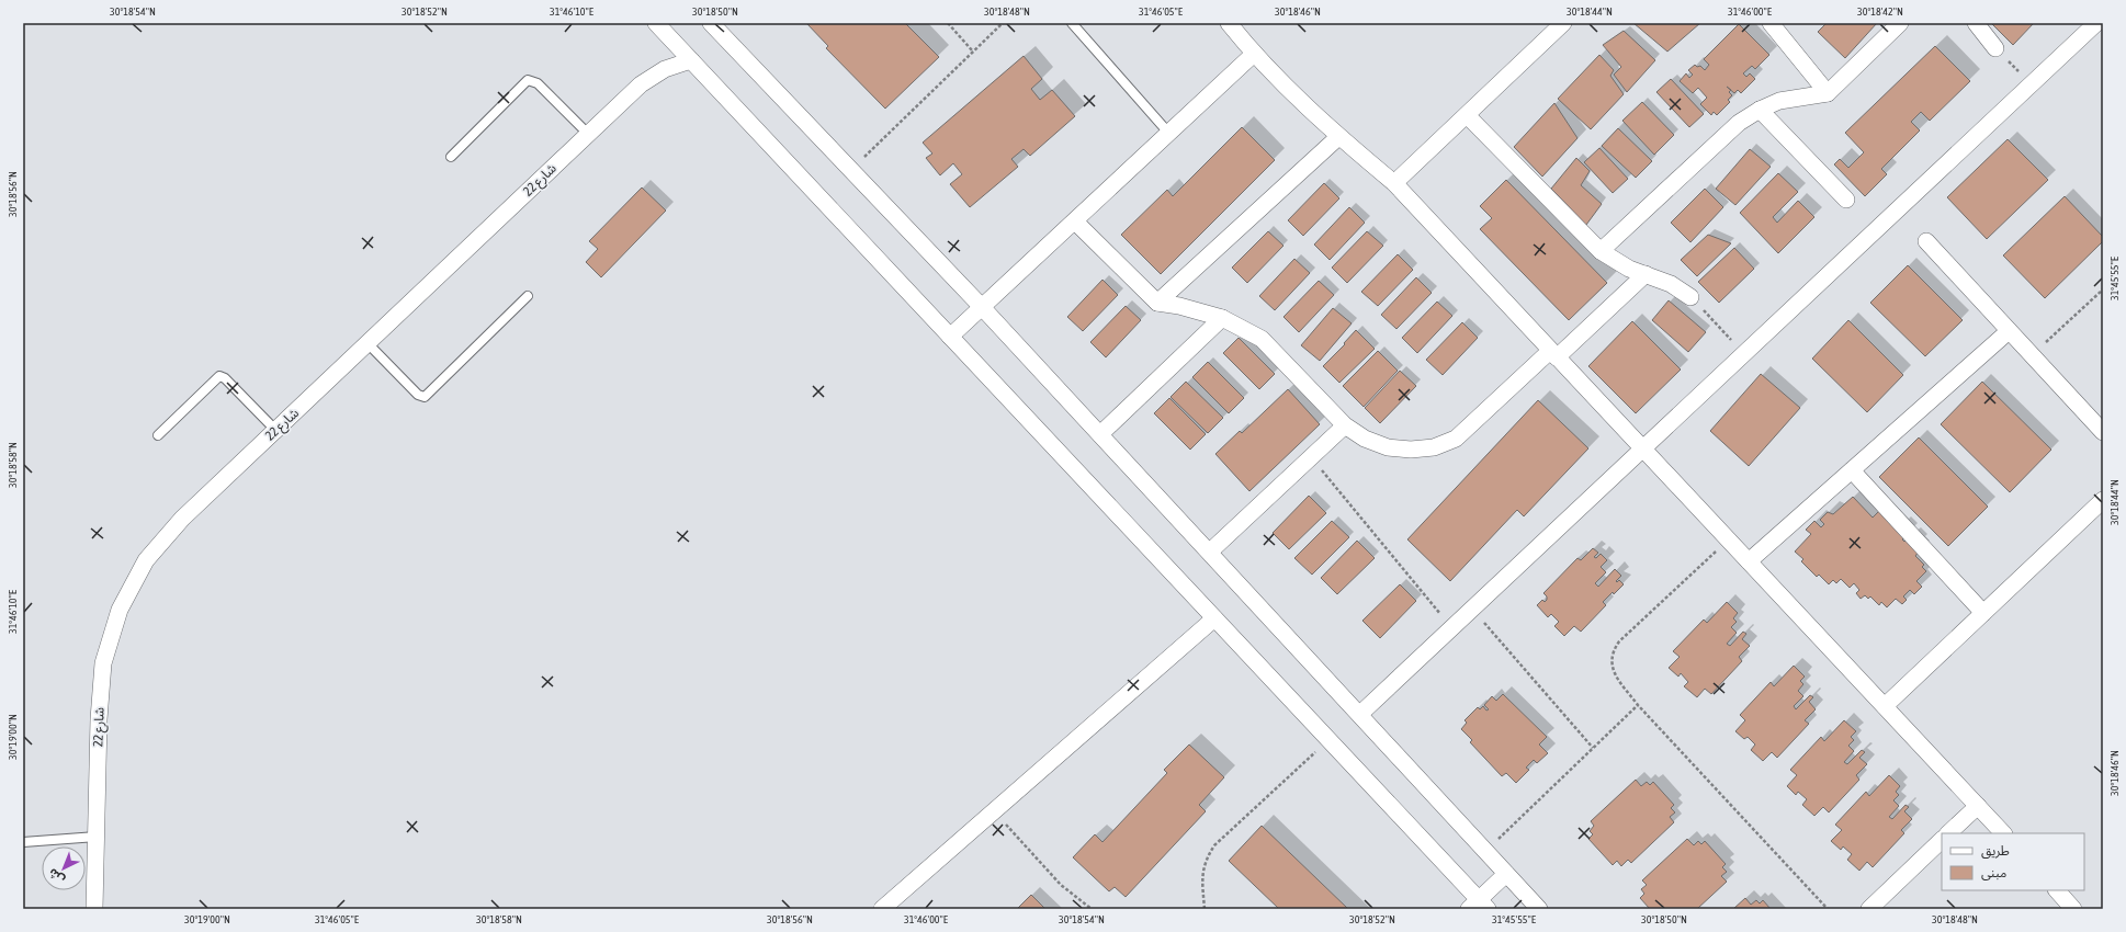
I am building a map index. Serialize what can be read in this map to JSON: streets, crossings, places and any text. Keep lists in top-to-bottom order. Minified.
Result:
{"streets":{"street":["شارع 22"]},"legend":["طريق","مبنى"],"north":"bottom left","coordinates":["30°18'54\"N","30°18'52\"N","31°46'10\"E","30°18'50\"N","30°18'48\"N","31°46'05\"E","30°18'46\"N","30°18'44\"N","31°46'00\"E","30°18'42\"N","30°18'56\"N","31°45'55\"E","30°18'58\"N","30°19'00\"N"]}
